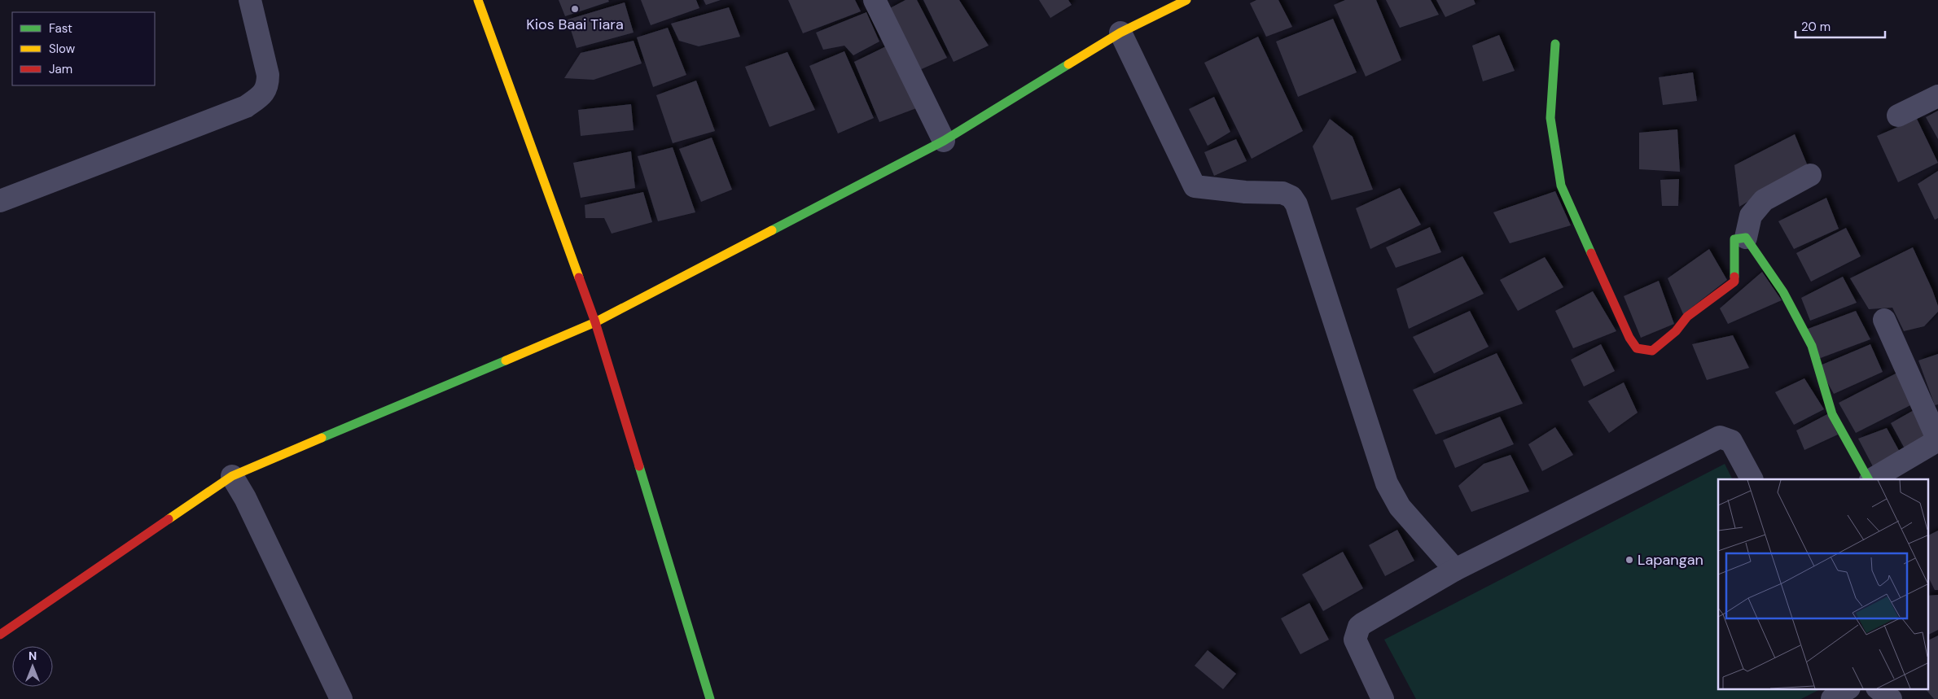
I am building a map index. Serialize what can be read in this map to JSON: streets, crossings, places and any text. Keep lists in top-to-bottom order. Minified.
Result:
{"places":["Kios Baai Tiara","Lapangan"],"legend":["Fast","Slow","Jam"],"scale_bar":"20 m","north":"top"}
